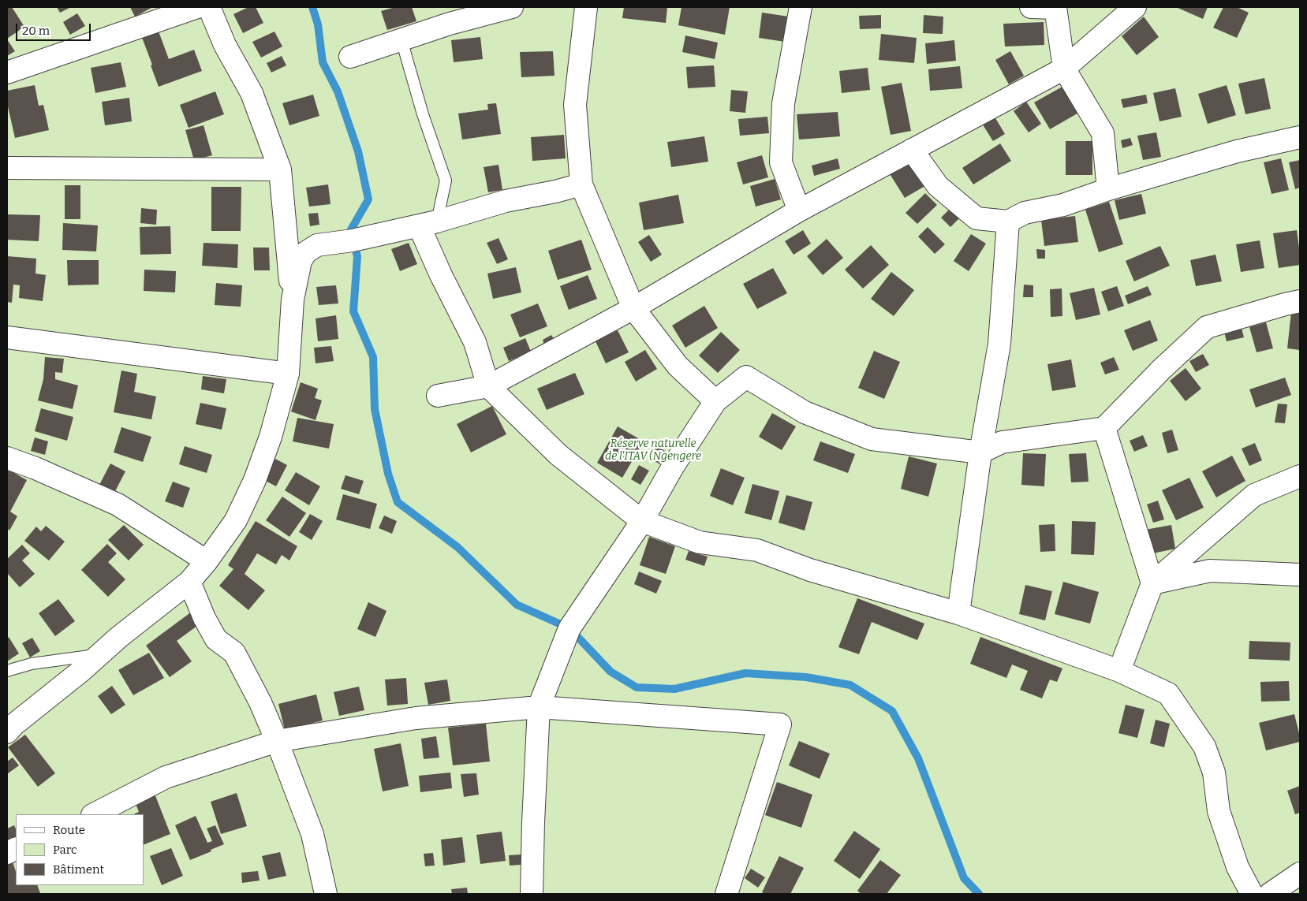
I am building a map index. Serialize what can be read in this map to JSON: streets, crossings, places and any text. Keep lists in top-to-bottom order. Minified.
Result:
{"parks":["Réserve naturelle de l'ITAV (Ngengere"],"legend":["Route","Parc","Bâtiment"],"scale_bar":"20 m"}
